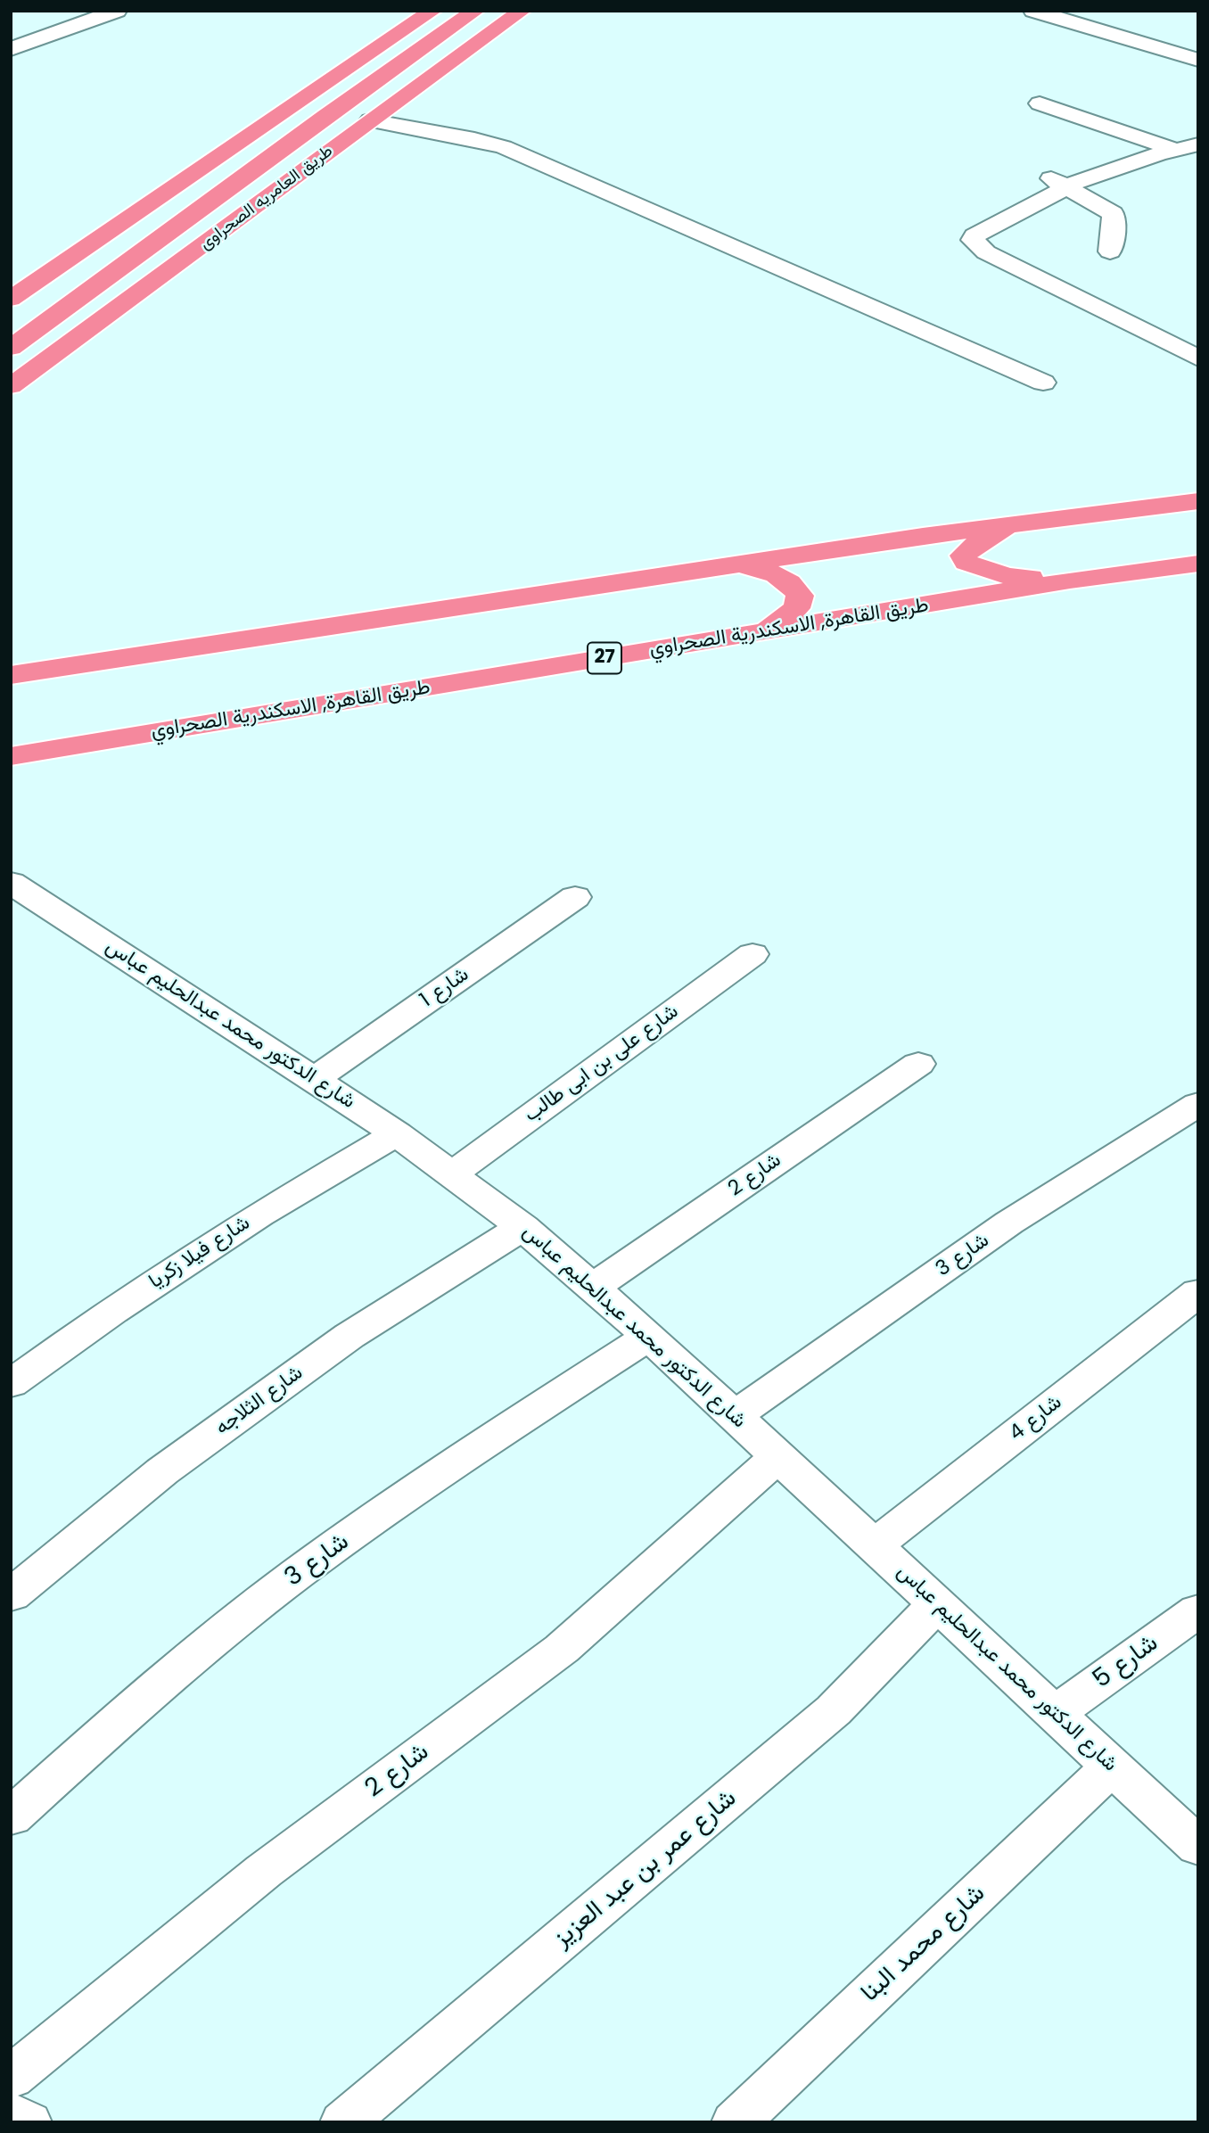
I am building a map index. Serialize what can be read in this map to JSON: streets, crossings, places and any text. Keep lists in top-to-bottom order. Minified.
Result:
{"streets":{"highway":["طريق العامريه الصحراوى","طريق القاهرة, الاسكندرية الصحراوي","27"],"street":["شارع 1","شارع الدكتور محمد عبدالحليم عباس","شارع على بن ابى طالب","شارع 2","شارع فيلا زكريا","شارع 3","شارع الثلاجه","شارع 4","شارع 5","شارع عمر بن عبد العزيز","شارع محمد البنا"]},"crossings":[["طريق القاهرة, الاسكندرية الصحراوي","27"],["شارع 1","شارع الدكتور محمد عبدالحليم عباس"],["شارع الدكتور محمد عبدالحليم عباس","شارع على بن ابى طالب"],["شارع الدكتور محمد عبدالحليم عباس","شارع 2"],["شارع الدكتور محمد عبدالحليم عباس","شارع فيلا زكريا"],["شارع الدكتور محمد عبدالحليم عباس","شارع 3"],["شارع الدكتور محمد عبدالحليم عباس","شارع الثلاجه"],["شارع الدكتور محمد عبدالحليم عباس","شارع 4"],["شارع الدكتور محمد عبدالحليم عباس","شارع 5"],["شارع الدكتور محمد عبدالحليم عباس","شارع عمر بن عبد العزيز"],["شارع الدكتور محمد عبدالحليم عباس","شارع محمد البنا"]]}
